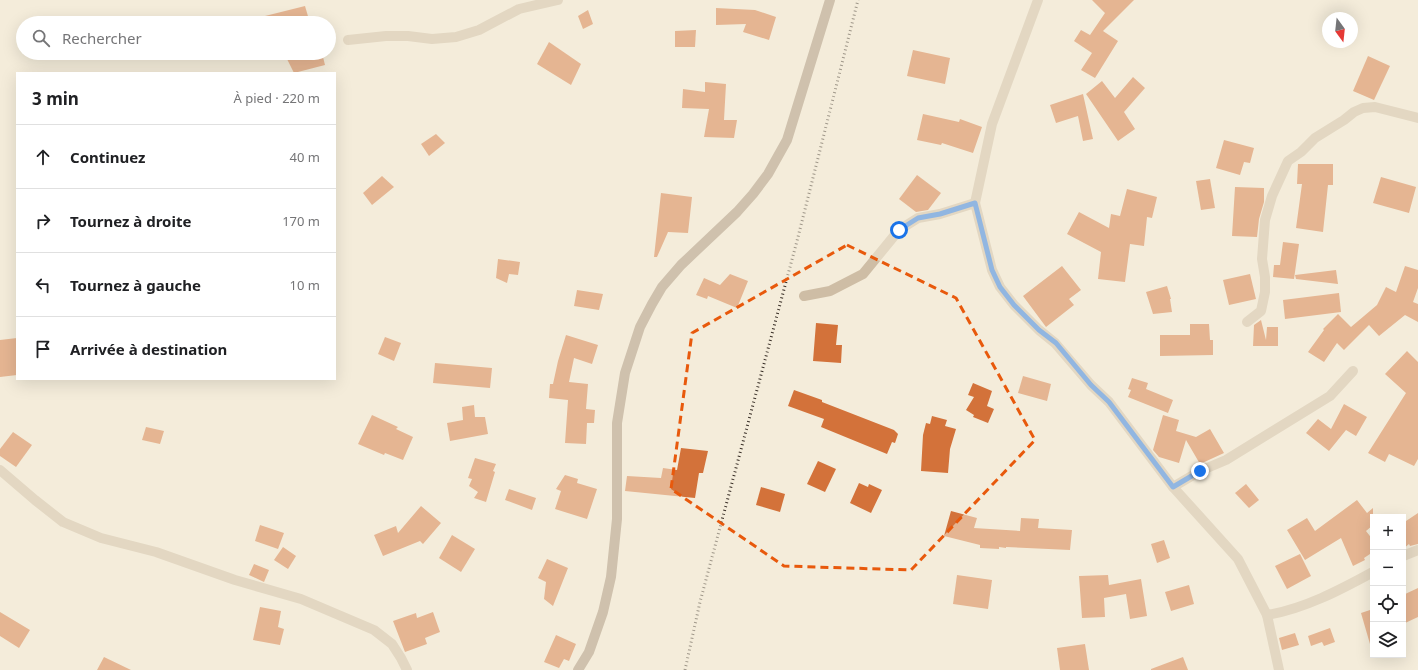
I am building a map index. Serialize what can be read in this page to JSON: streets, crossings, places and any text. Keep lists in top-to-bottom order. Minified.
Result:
{"north":"bottom","page":{"search":"Rechercher","heading":["3 min","À pied · 220 m"],"list":[["Continuez","40 m"],["Tournez à droite","170 m"],["Tournez à gauche","10 m"],"Arrivée à destination"],"map_buttons":["+","−"]}}
